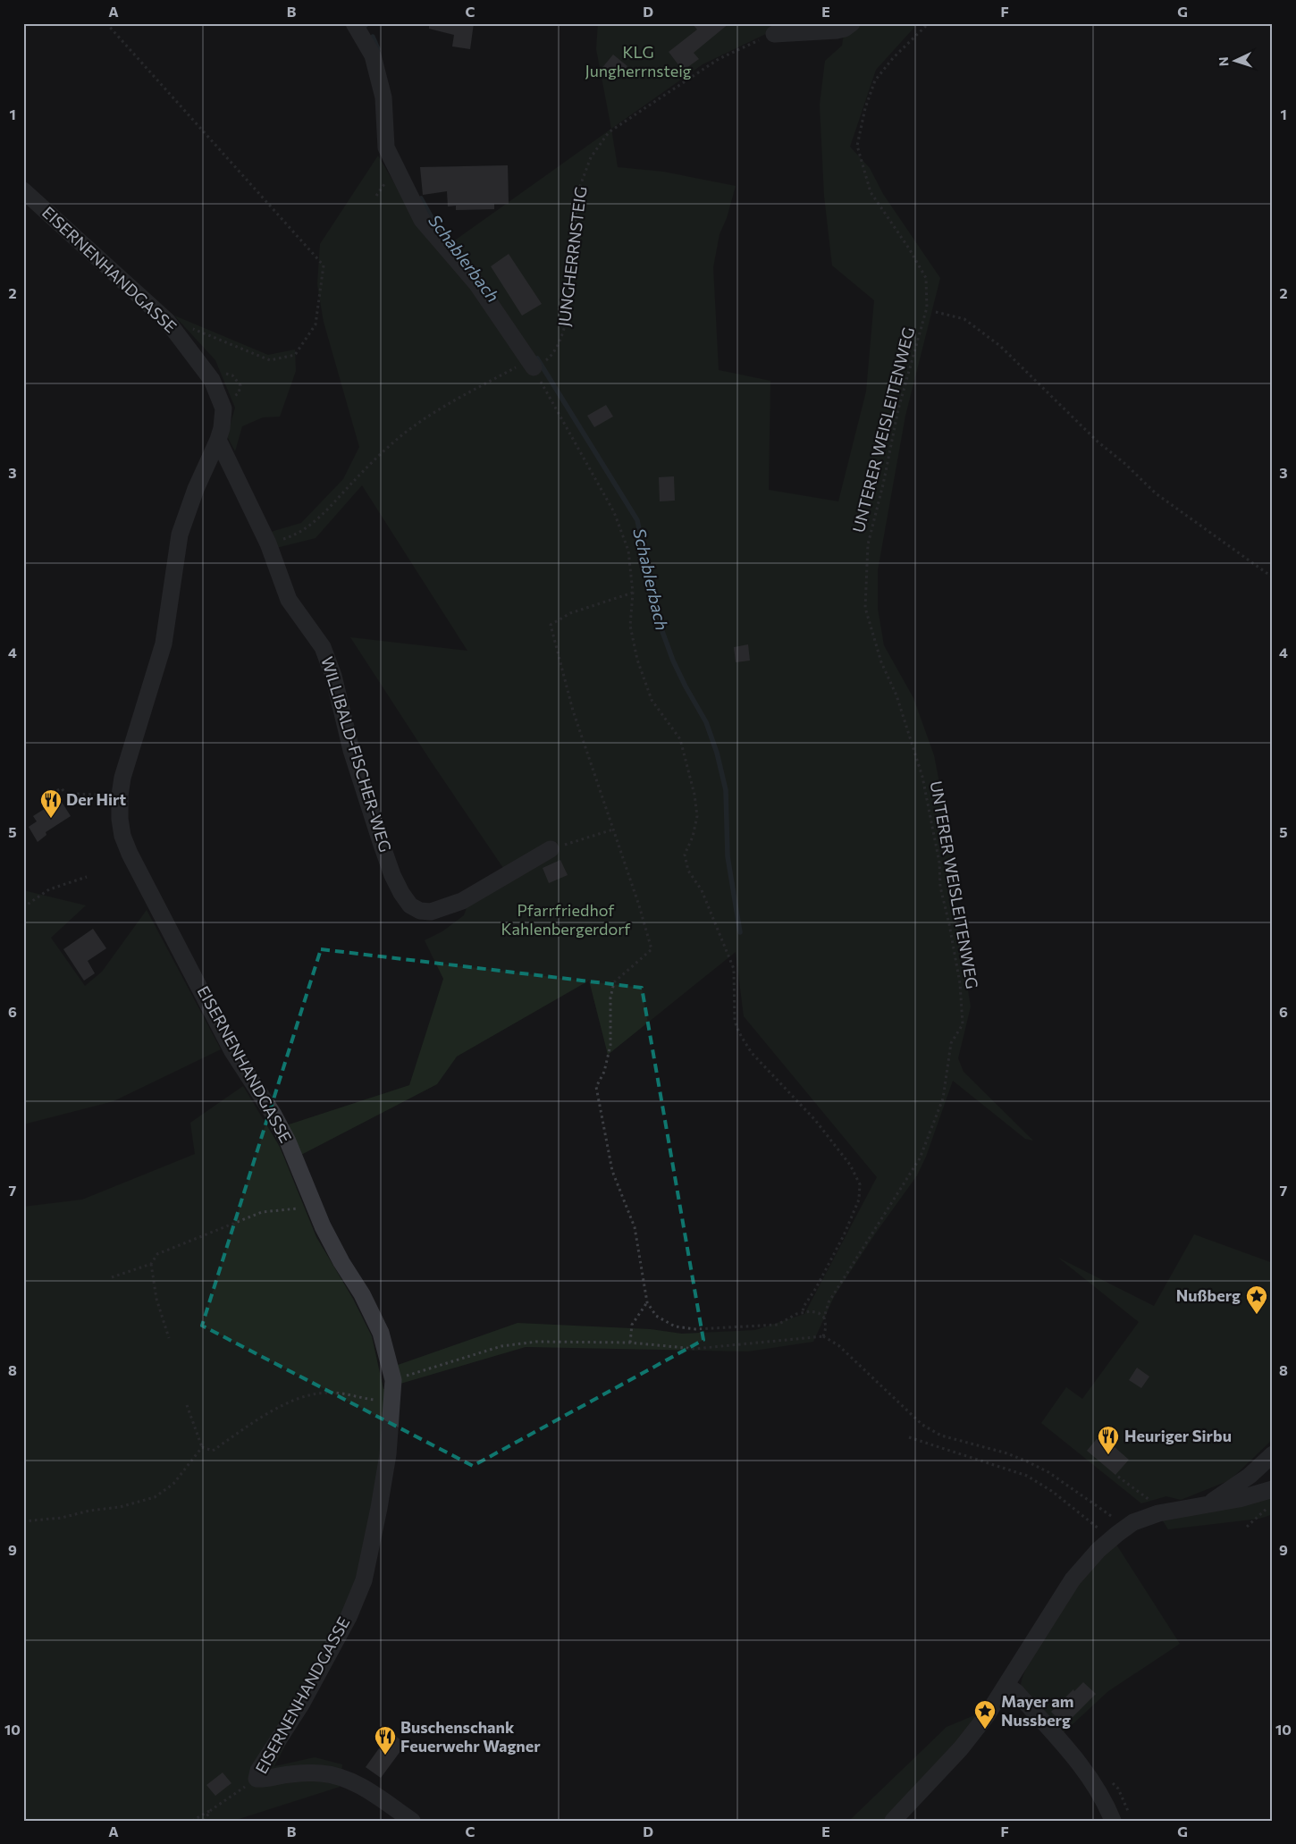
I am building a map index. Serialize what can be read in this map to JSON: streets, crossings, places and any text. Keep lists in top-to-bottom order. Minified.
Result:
{"streets":{"street":["EISERNENHANDGASSE","WILLIBALD-FISCHER-WEG"],"path":["JUNGHERRNSTEIG","UNTERER WEISLEITENWEG"]},"crossings":[["EISERNENHANDGASSE","WILLIBALD-FISCHER-WEG"]],"water":["Schablerbach"],"parks":["KLG Jungherrnsteig","Pfarrfriedhof Kahlenbergerdorf"],"places":{"restaurant":["Der Hirt","Heuriger Sirbu","Buschenschank Feuerwehr Wagner"],"place":["Nußberg","Mayer am Nussberg"]},"north":"left","grid":{"columns":["A","B","C","D","E","F","G"],"rows":["1","2","3","4","5","6","7","8","9","10"]}}
